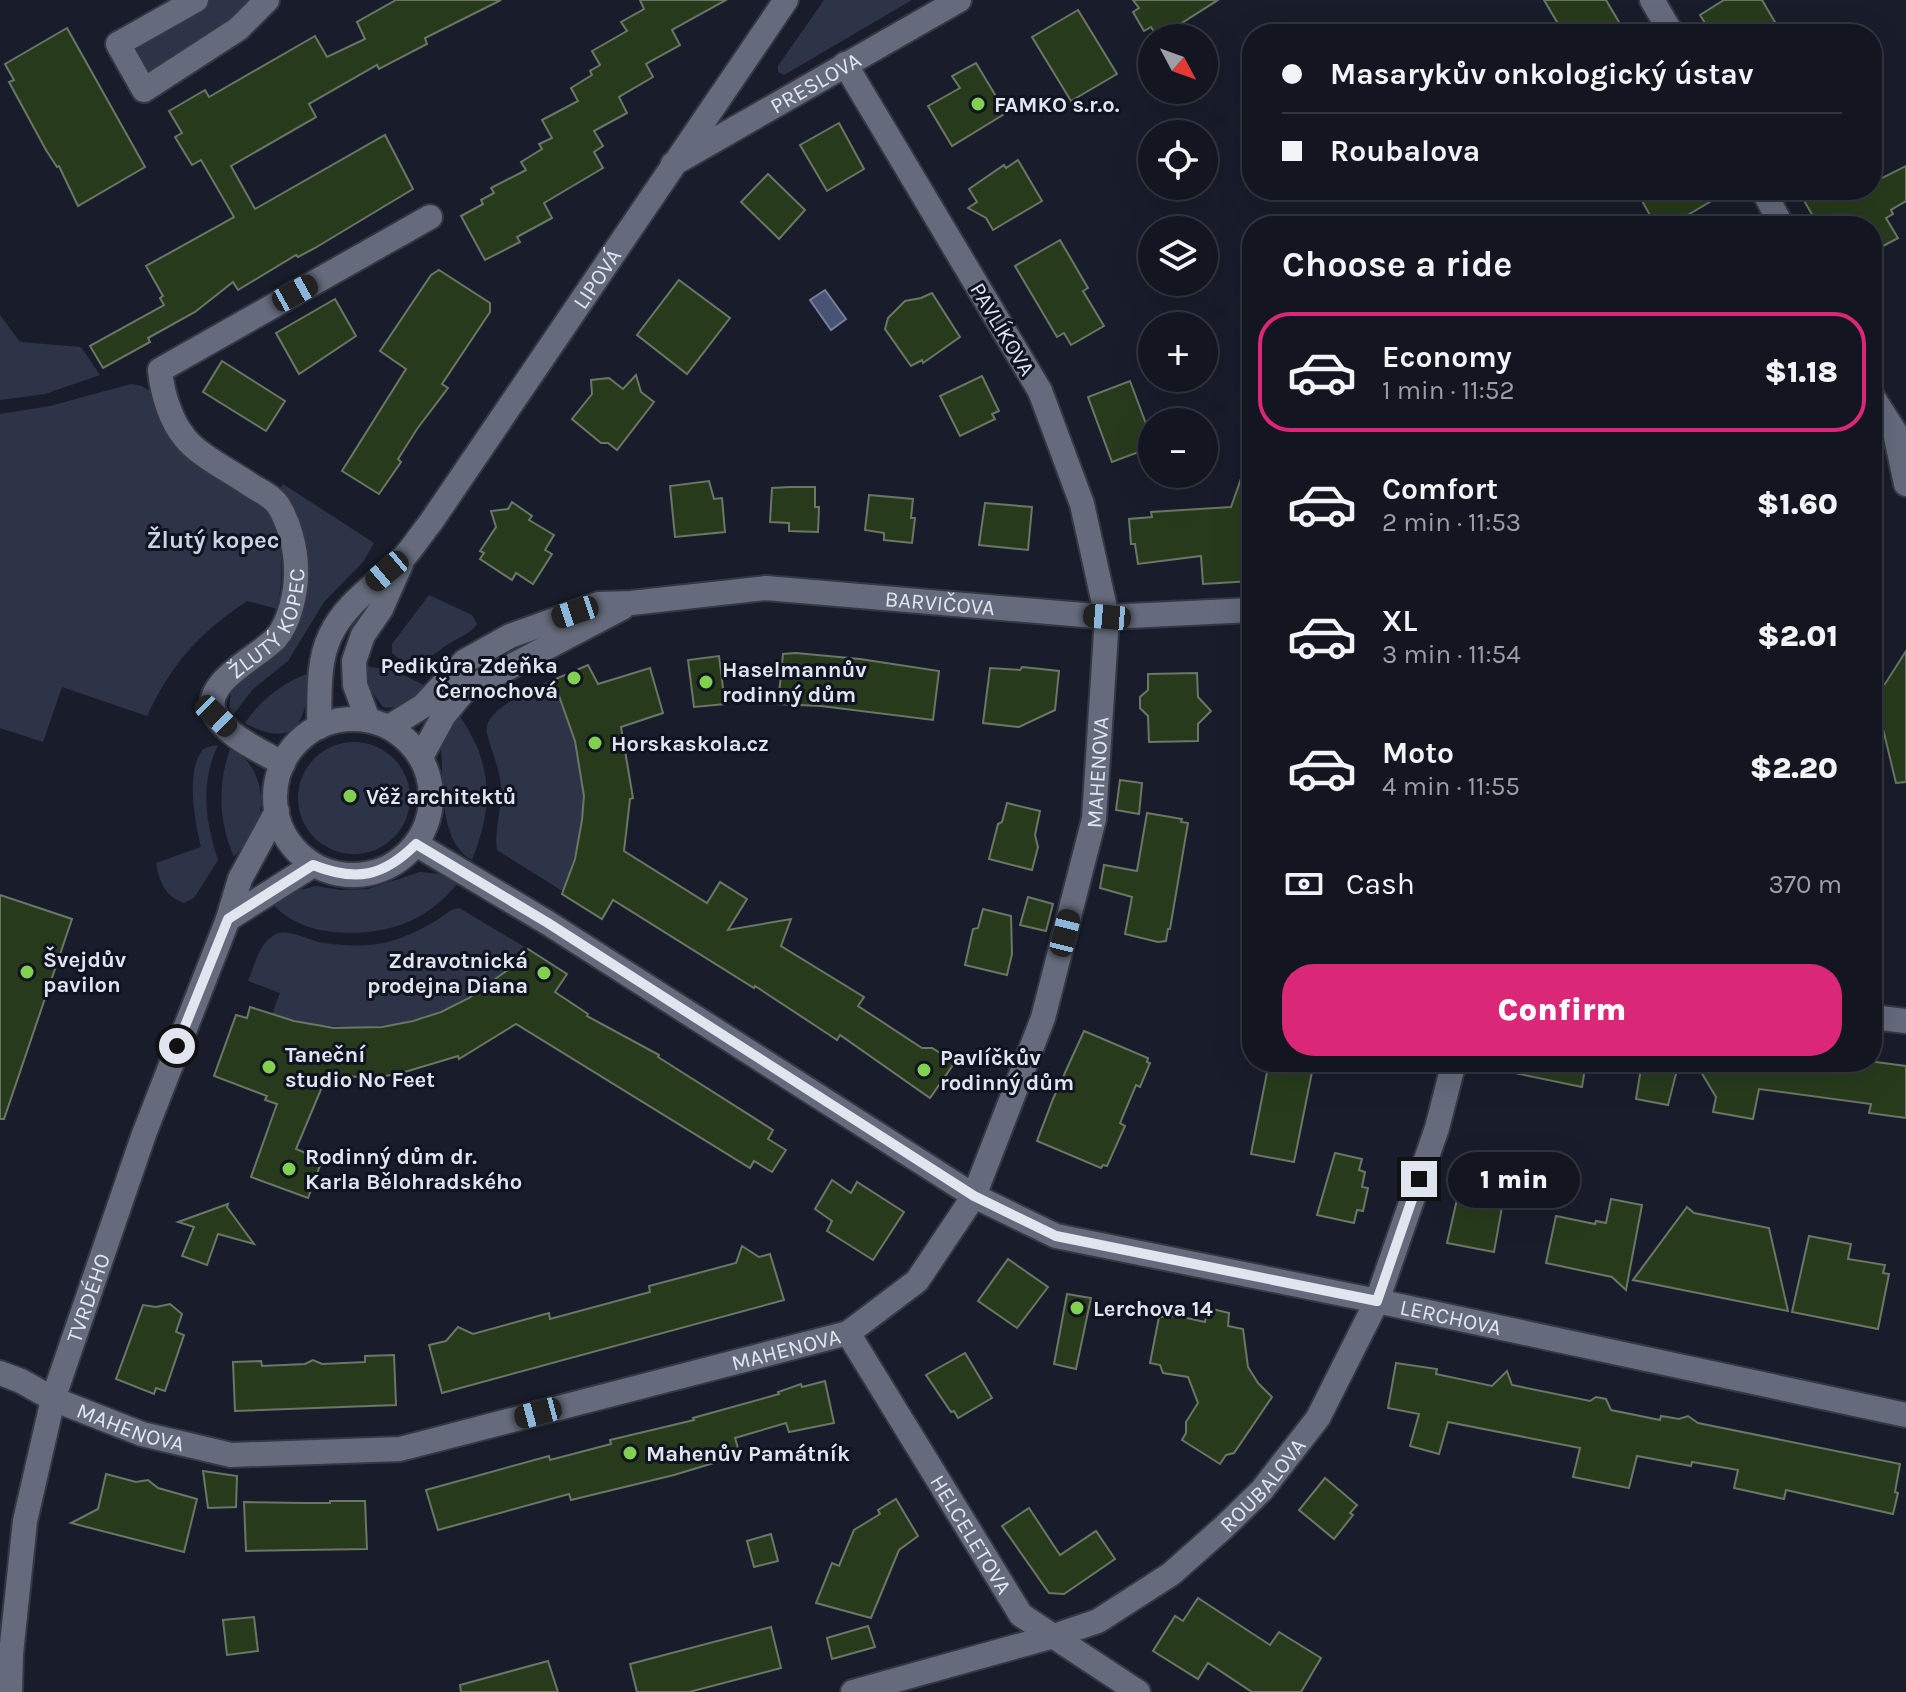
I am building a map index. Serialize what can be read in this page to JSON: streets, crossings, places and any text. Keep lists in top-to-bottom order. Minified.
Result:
{"streets":{"street":["PRESLOVA","LIPOVÁ","PAVLÍKOVA","BARVIČOVA","ŽLUTÝ KOPEC","MAHENOVA","TVRDÉHO","LERCHOVA","ROUBALOVA","HELCELETOVA"]},"crossings":[["PRESLOVA","LIPOVÁ"],["PRESLOVA","PAVLÍKOVA"],["LIPOVÁ","BARVIČOVA"],["LIPOVÁ","ŽLUTÝ KOPEC"],["LIPOVÁ","TVRDÉHO"],["LIPOVÁ","LERCHOVA"],["PAVLÍKOVA","BARVIČOVA"],["PAVLÍKOVA","MAHENOVA"],["BARVIČOVA","ŽLUTÝ KOPEC"],["BARVIČOVA","MAHENOVA"],["BARVIČOVA","TVRDÉHO"],["BARVIČOVA","LERCHOVA"],["ŽLUTÝ KOPEC","TVRDÉHO"],["ŽLUTÝ KOPEC","LERCHOVA"],["MAHENOVA","TVRDÉHO"],["MAHENOVA","LERCHOVA"],["MAHENOVA","HELCELETOVA"],["TVRDÉHO","LERCHOVA"],["LERCHOVA","ROUBALOVA"],["ROUBALOVA","HELCELETOVA"]],"districts":["Žlutý kopec"],"places":["FAMKO s.r.o.","Pedikůra Zdeňka Černochová","Haselmannův rodinný dům","Horskaskola.cz","Věž architektů","Švejdův pavilon","Zdravotnická prodejna Diana","Taneční studio No Feet","Pavlíčkův rodinný dům","Rodinný dům dr. Karla Bělohradského","Lerchova 14","Mahenův Památník"],"north":"bottom right","page":{"map_buttons":["+","−"],"banner":["Masarykův onkologický ústav","Roubalova"],"heading":"Choose a ride","list":[{"name":"Economy","note":"1 min · 11:52","value":"$1.18"},{"name":"Comfort","note":"2 min · 11:53","value":"$1.60"},{"name":"XL","note":"3 min · 11:54","value":"$2.01"},{"name":"Moto","note":"4 min · 11:55","value":"$2.20"}],"pay":["Cash","370 m"],"buttons":"Confirm","bubble":"1 min"}}
